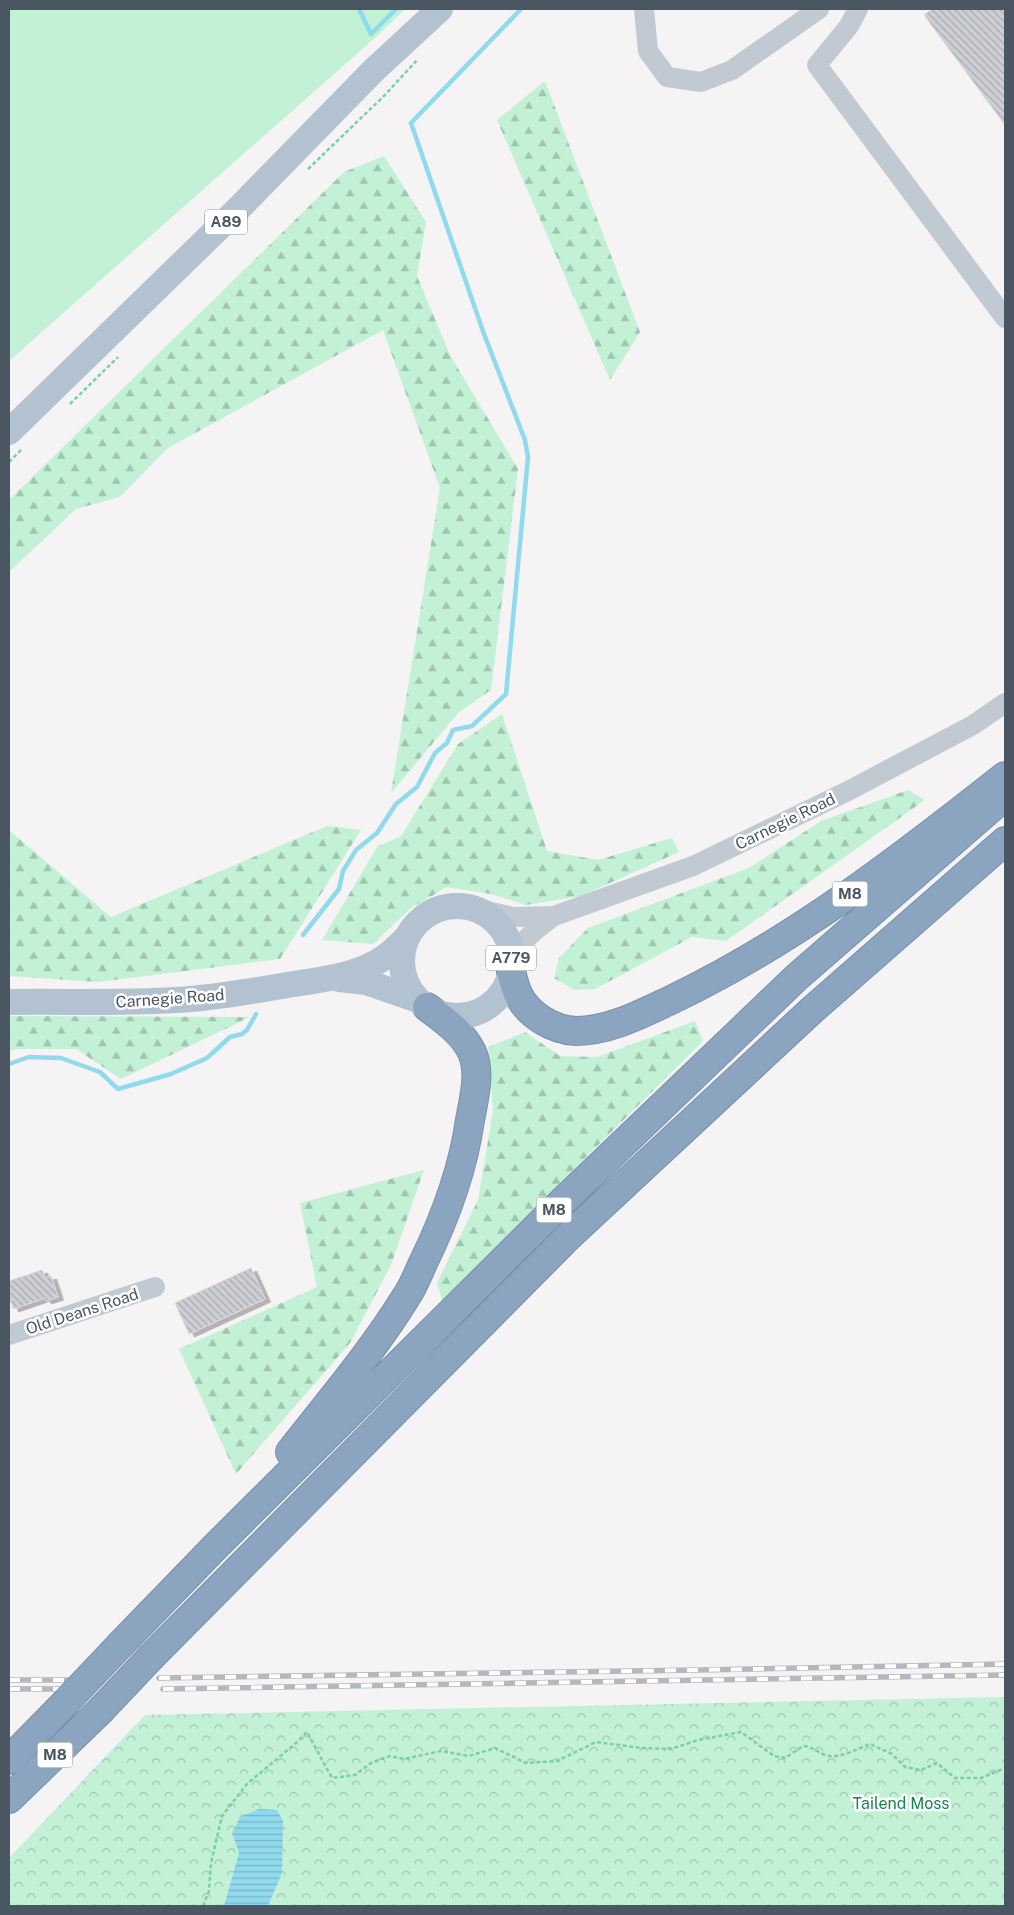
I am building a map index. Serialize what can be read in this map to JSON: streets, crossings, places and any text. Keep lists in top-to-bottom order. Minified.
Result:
{"streets":{"highway":["M8"],"main road":["A89","Carnegie Road","A779"],"street":["Old Deans Road"]},"crossings":[["Carnegie Road","M8"],["Carnegie Road","A779"],["M8","A779"]],"parks":["Tailend Moss"]}
